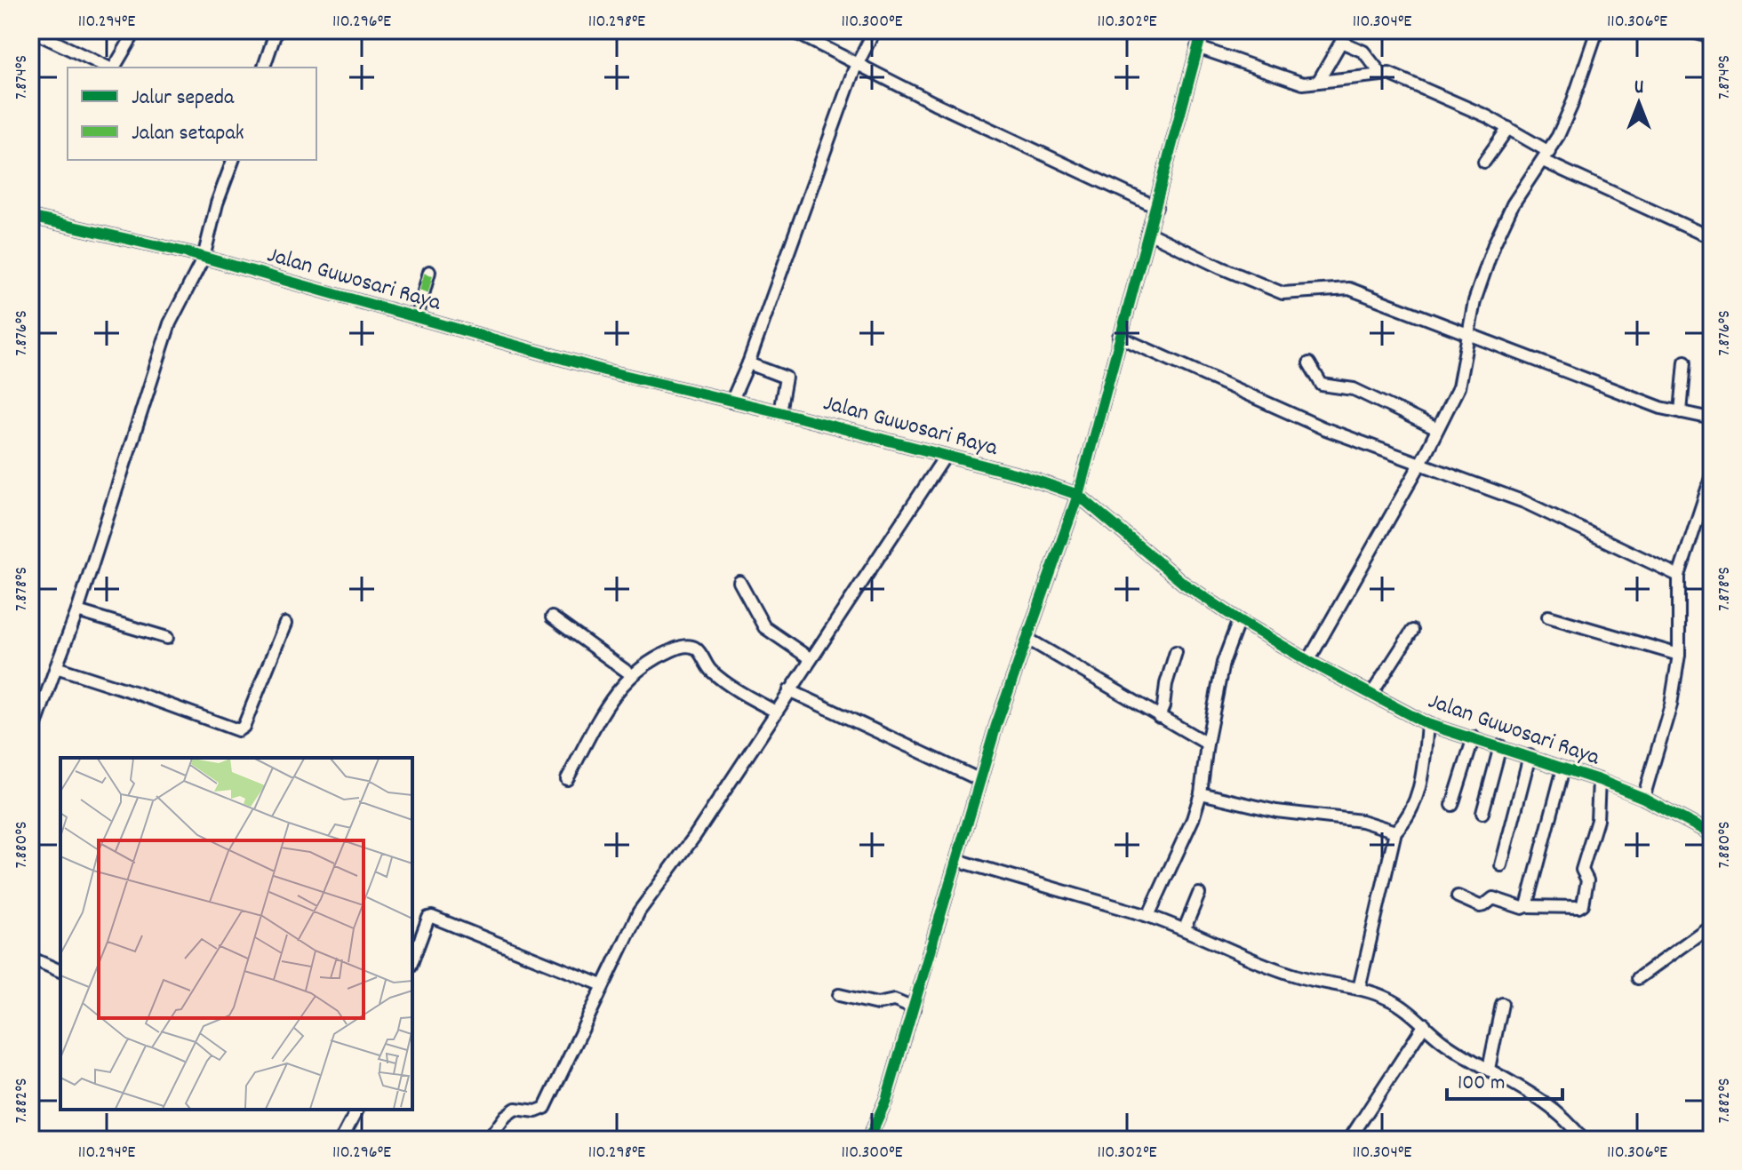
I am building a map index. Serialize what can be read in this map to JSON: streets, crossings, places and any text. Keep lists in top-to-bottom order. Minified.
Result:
{"streets":{"street":["Jalan Guwosari Raya"]},"legend":["Jalur sepeda","Jalan setapak"],"scale_bar":"100 m","north":"top","coordinates":["110.294°E","110.296°E","110.298°E","110.300°E","110.302°E","110.304°E","110.306°E","7.874°S","7.876°S","7.878°S","7.880°S","7.882°S"]}
